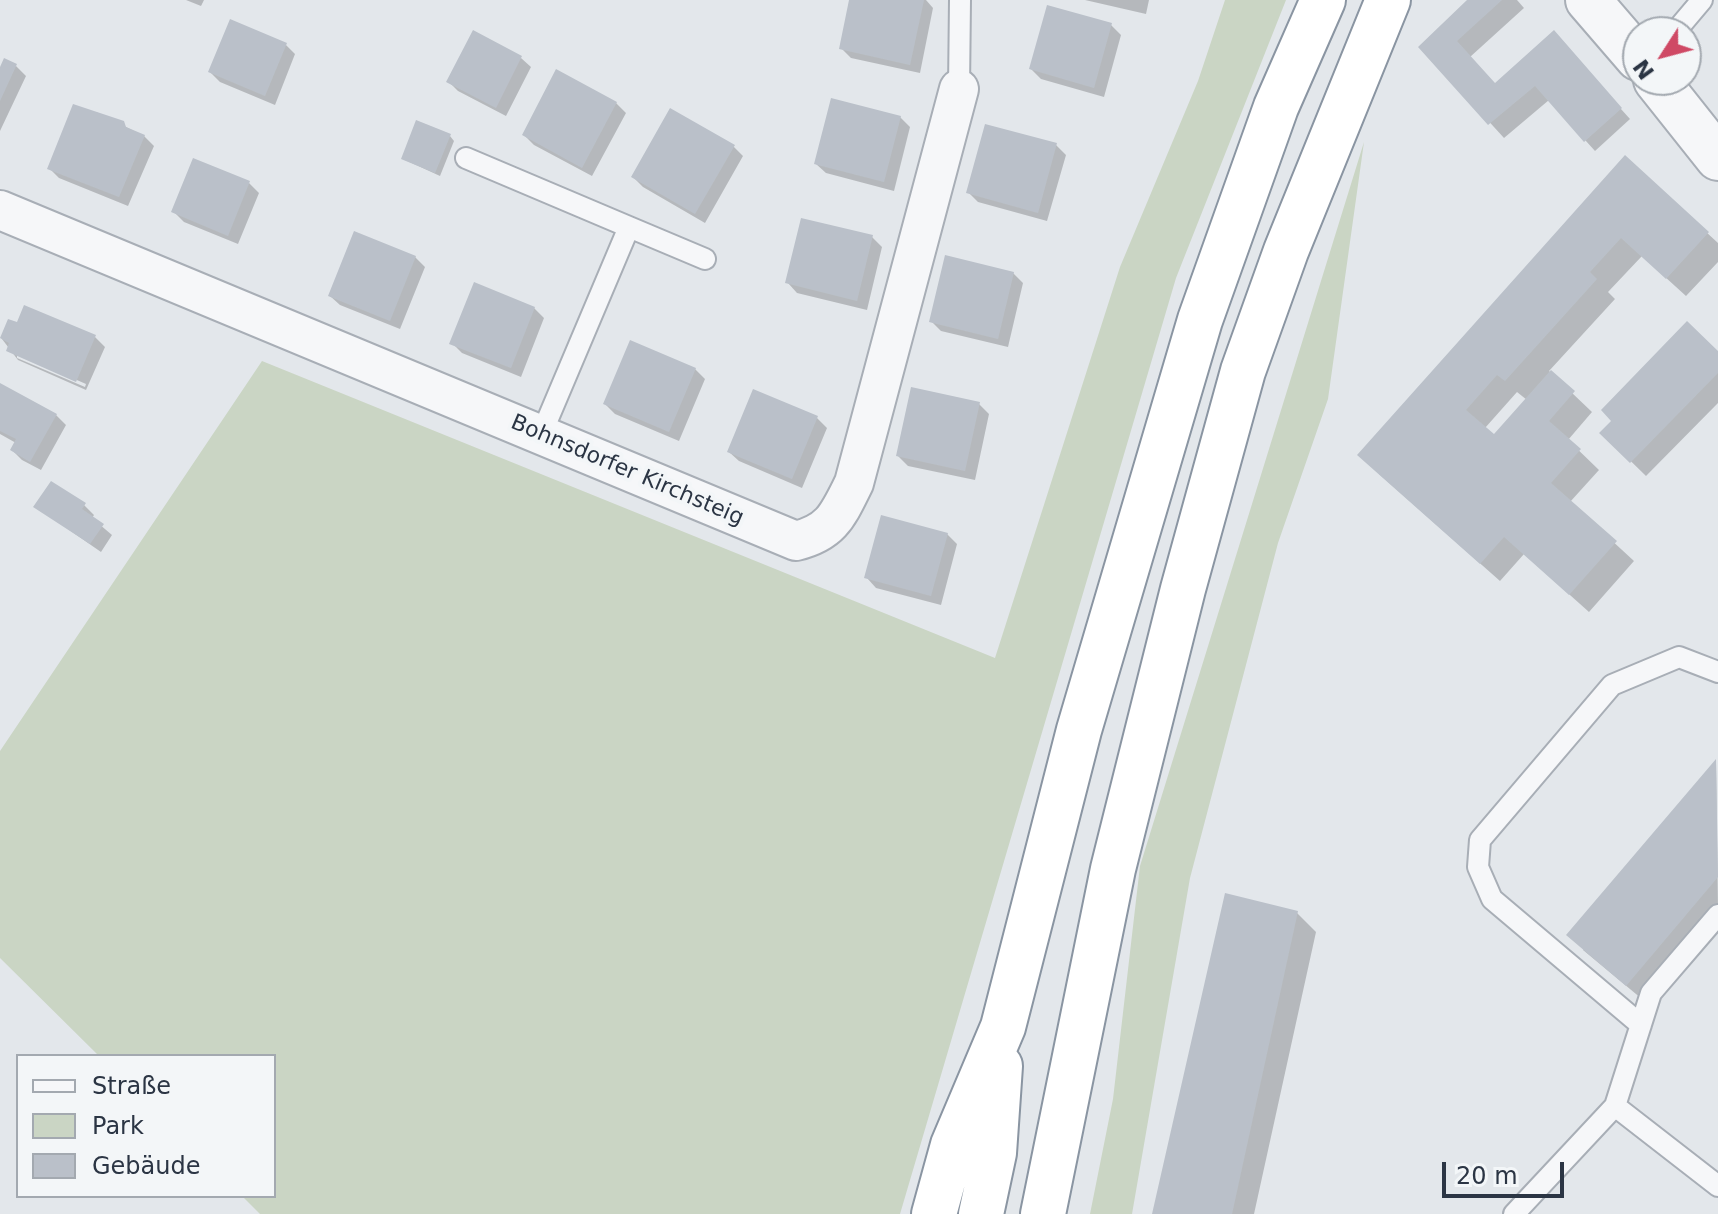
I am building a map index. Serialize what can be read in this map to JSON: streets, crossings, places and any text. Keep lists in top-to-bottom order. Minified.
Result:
{"streets":{"street":["Bohnsdorfer Kirchsteig"]},"legend":["Straße","Park","Gebäude"],"scale_bar":"20 m","north":"bottom left"}
